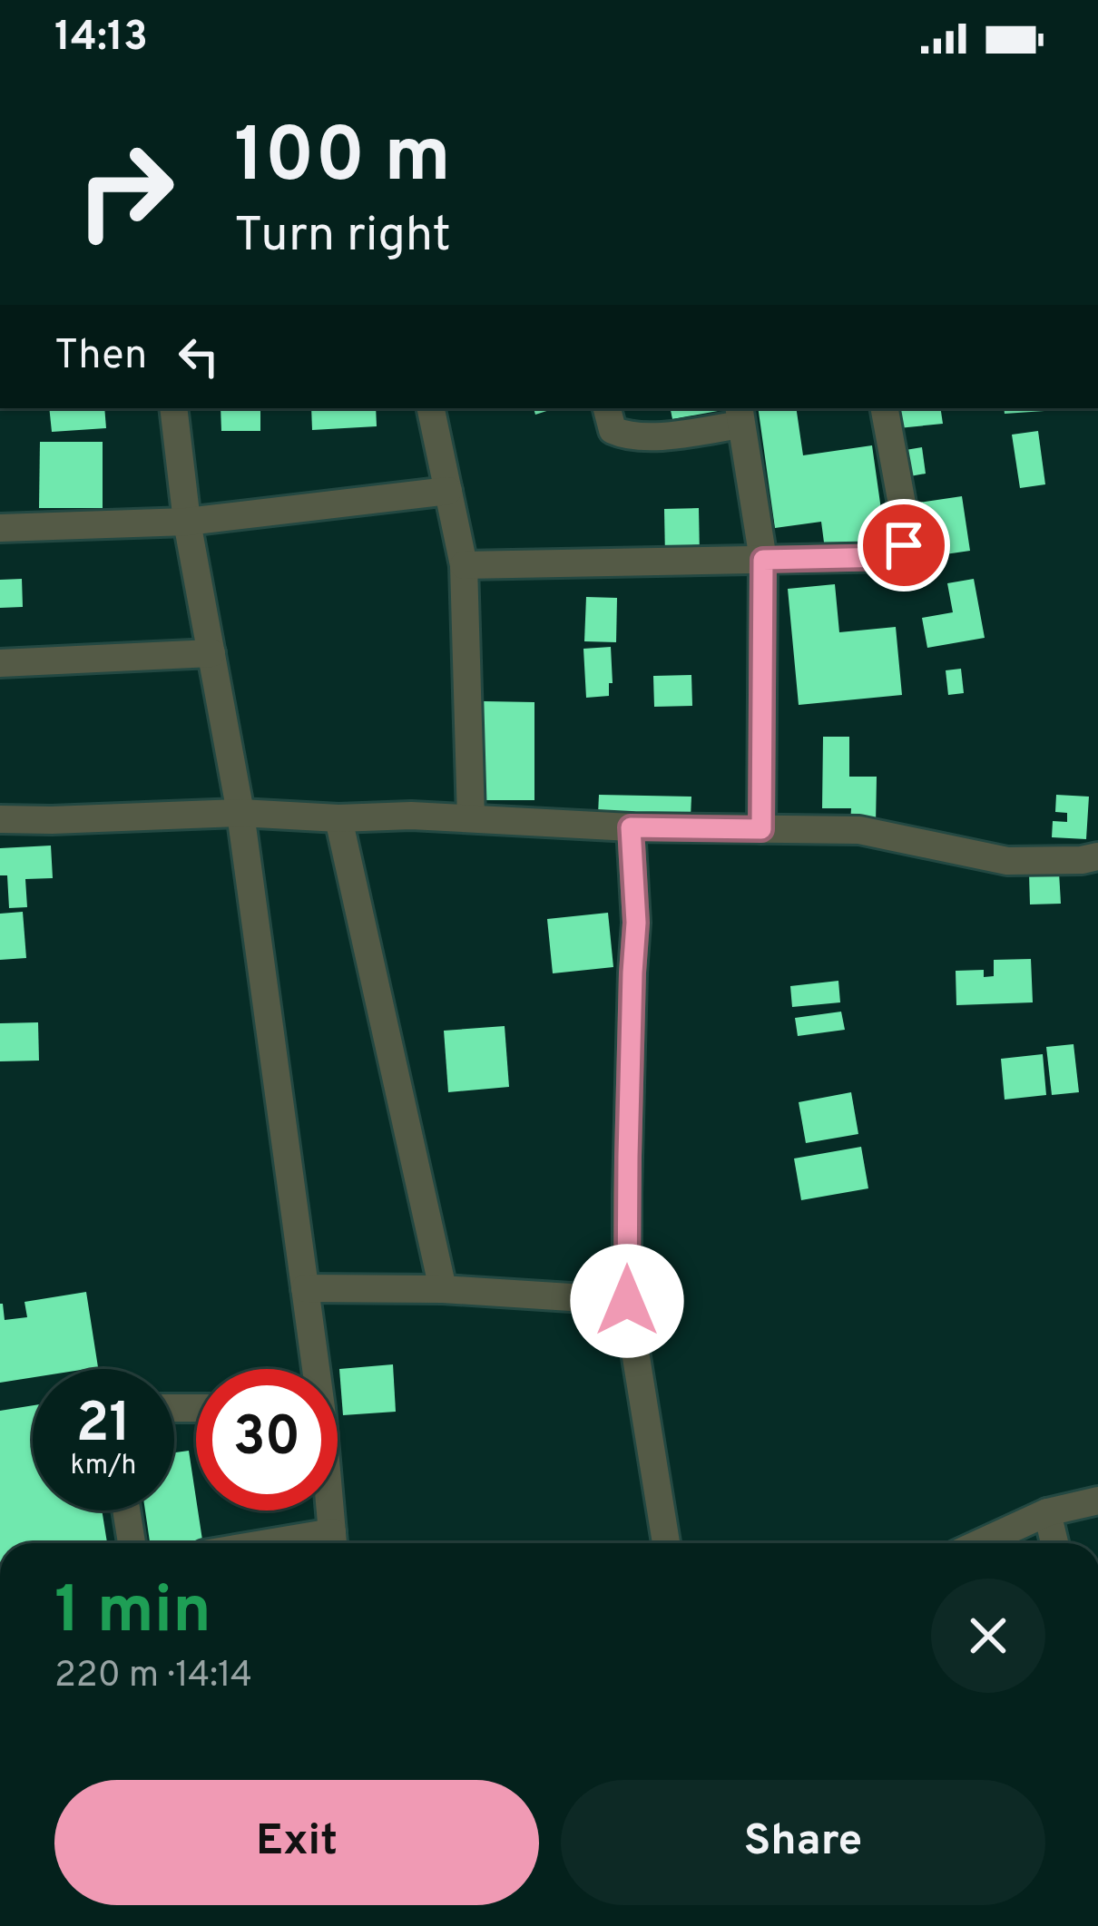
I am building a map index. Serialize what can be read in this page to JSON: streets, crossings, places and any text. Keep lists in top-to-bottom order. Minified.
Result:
{"page":{"status":"14:13","turn":["100 m","Turn right"],"then":"Then","speed":"21 km/h","limit":"30","heading":["1 min","220 m · 14:14"],"buttons":["Exit","Share"]}}
